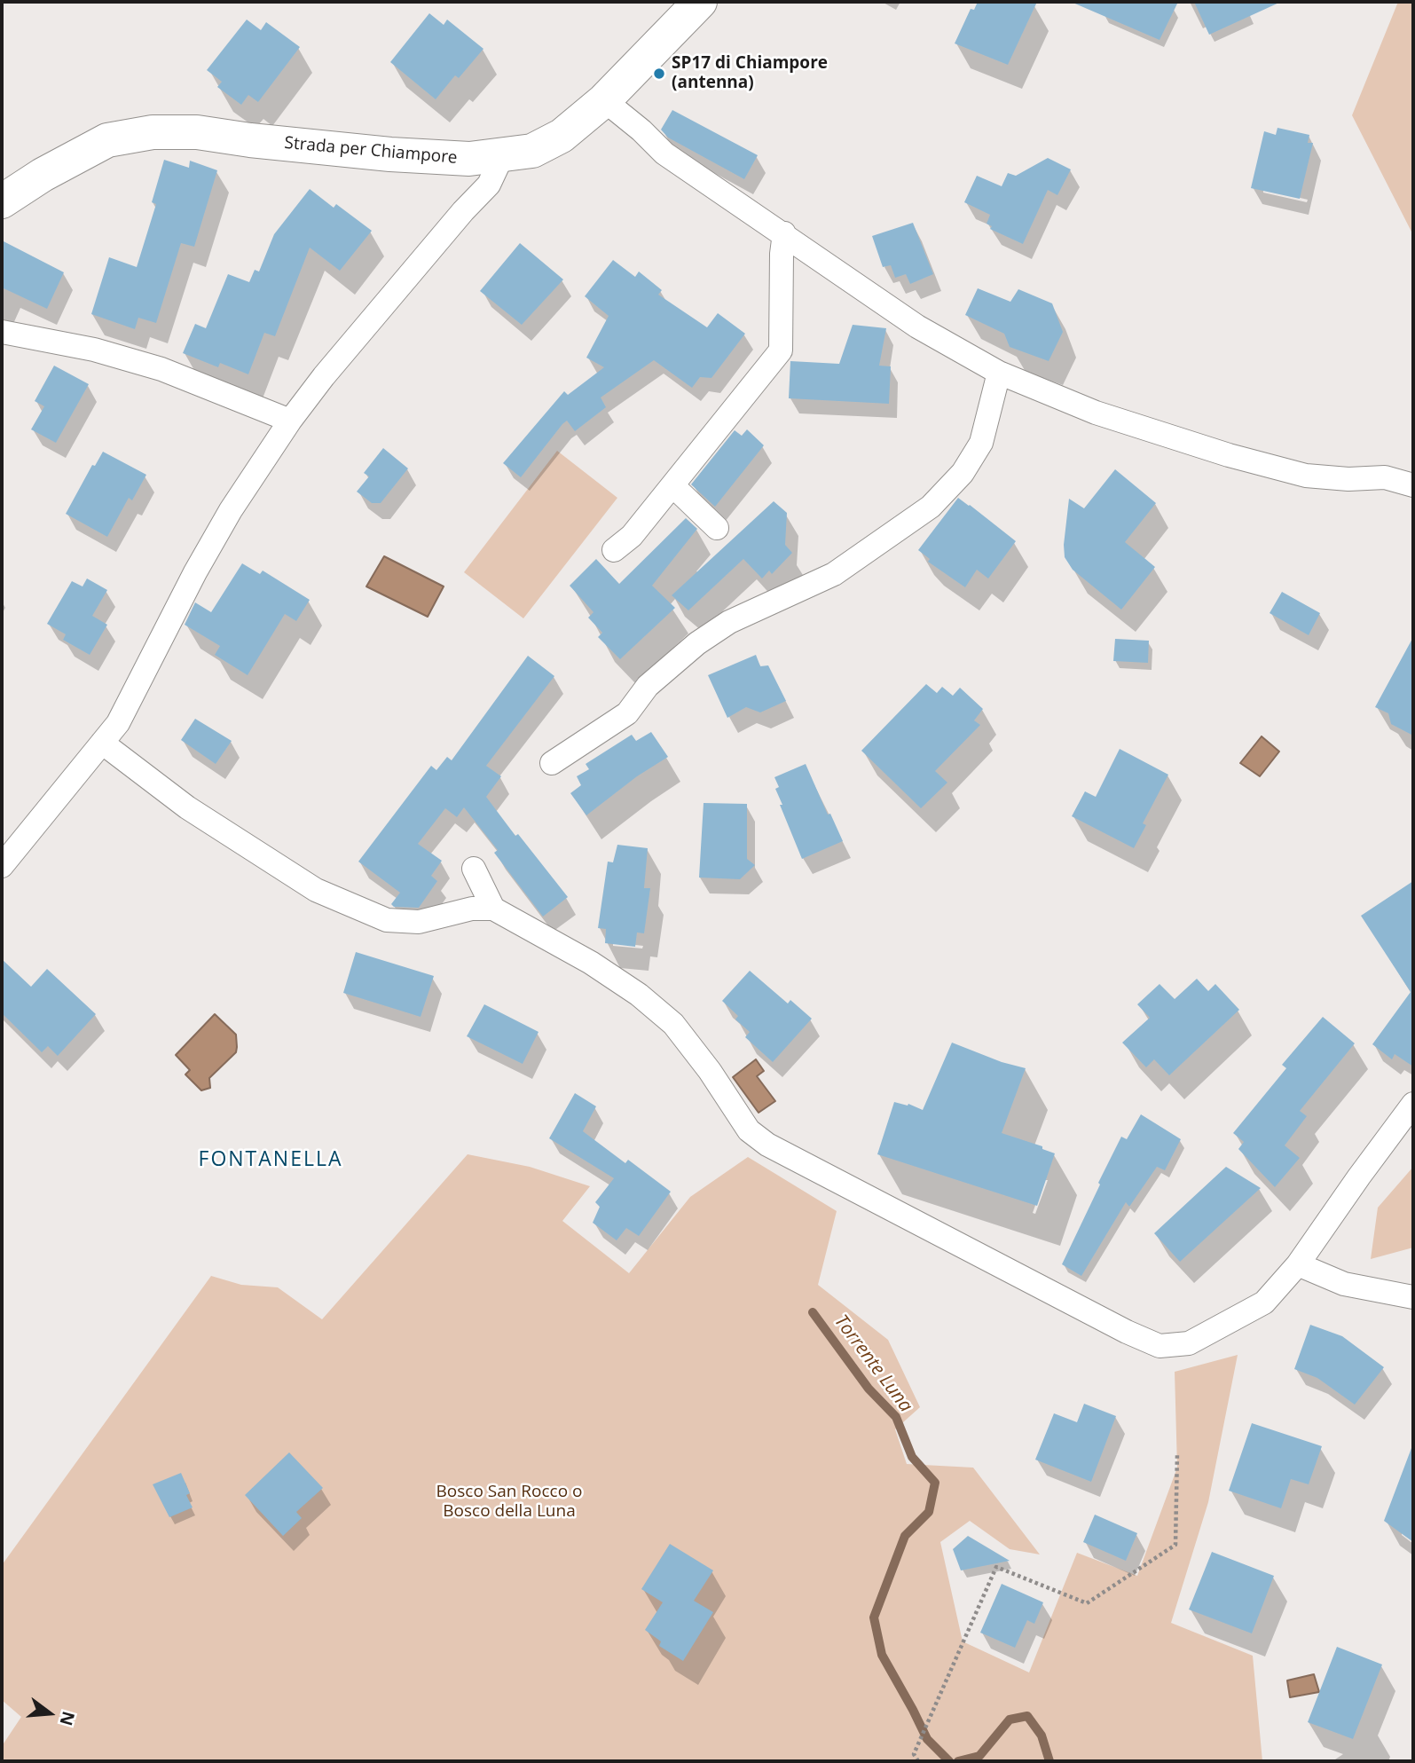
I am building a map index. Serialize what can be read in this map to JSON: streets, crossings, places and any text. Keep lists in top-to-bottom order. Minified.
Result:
{"streets":{"street":["Strada per Chiampore"]},"districts":["FONTANELLA"],"water":["Torrente Luna"],"parks":["Bosco San Rocco o Bosco della Luna"],"places":["SP17 di Chiampore (antenna)"],"north":"right"}
